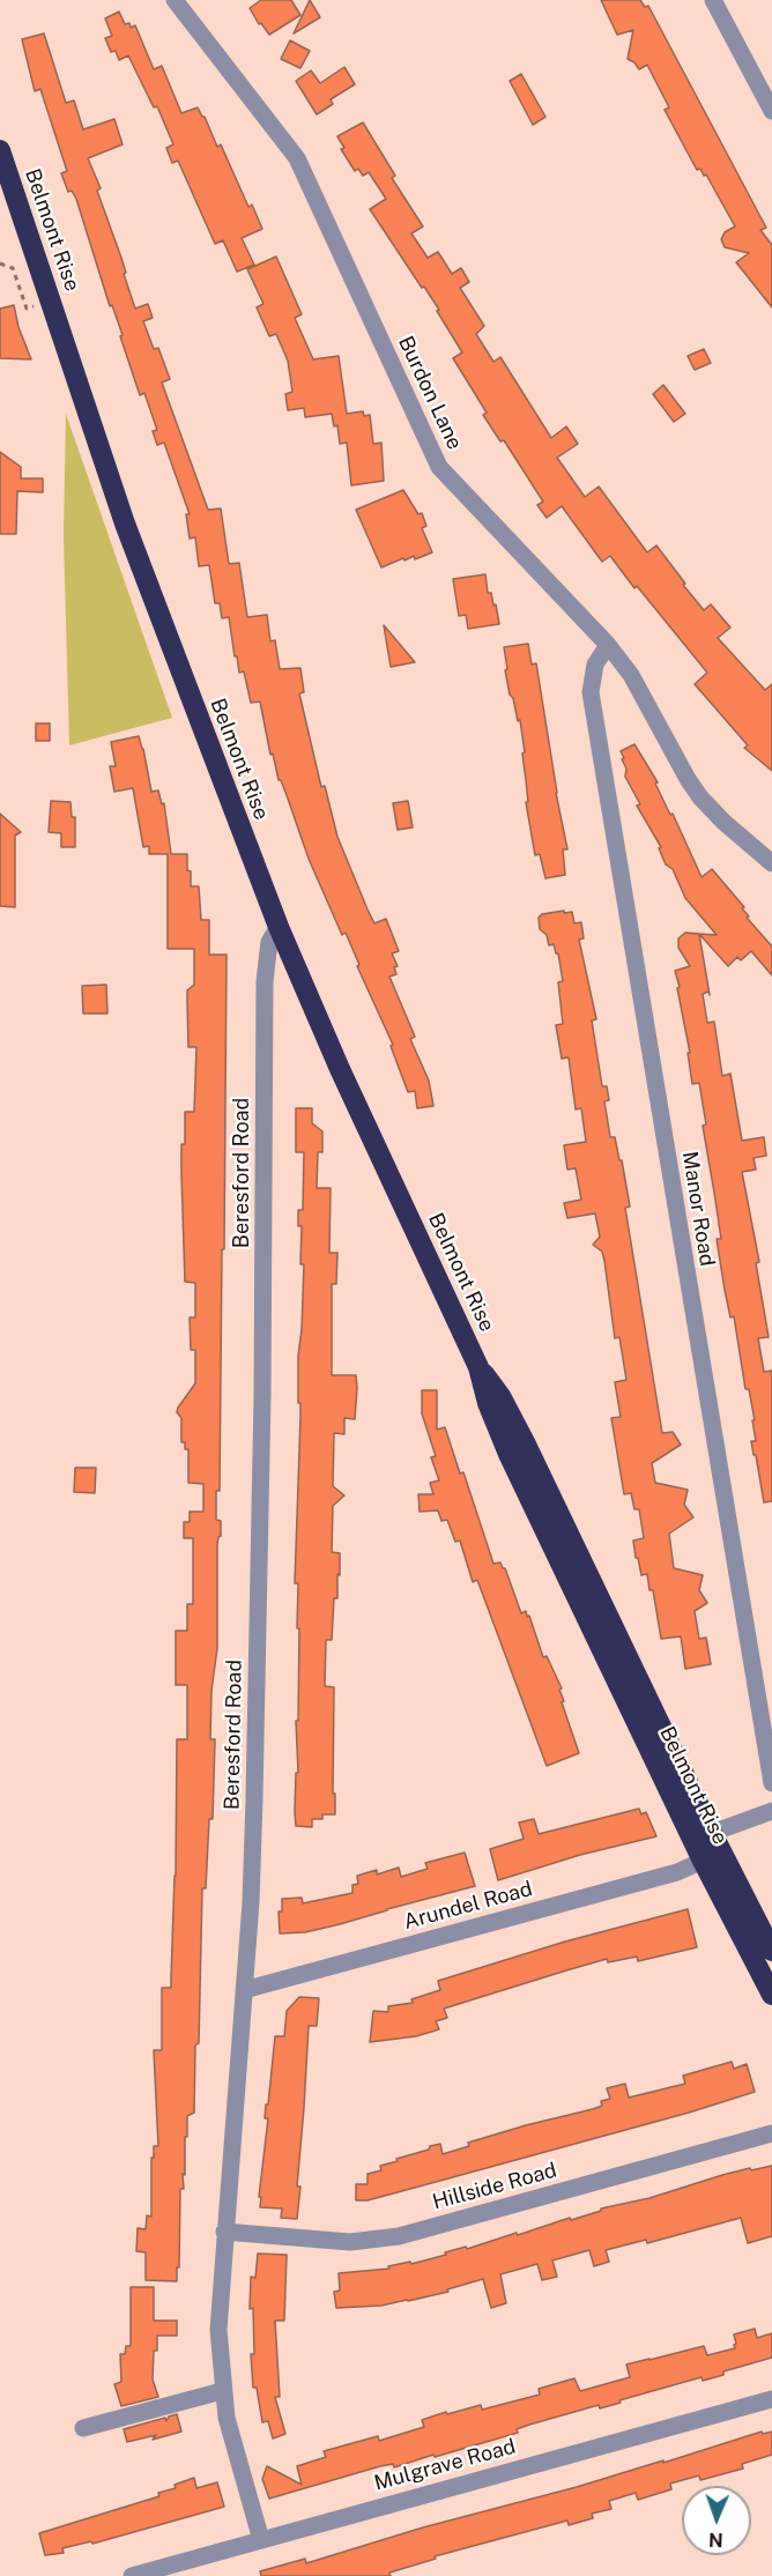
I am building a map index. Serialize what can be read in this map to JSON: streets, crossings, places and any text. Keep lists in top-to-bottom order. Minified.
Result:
{"streets":{"highway":["Belmont Rise"],"street":["Burdon Lane","Beresford Road","Manor Road","Arundel Road","Hillside Road","Mulgrave Road"]},"crossings":[["Belmont Rise","Beresford Road"],["Belmont Rise","Arundel Road"],["Burdon Lane","Manor Road"],["Beresford Road","Arundel Road"],["Beresford Road","Hillside Road"],["Beresford Road","Mulgrave Road"]],"north":"bottom"}
